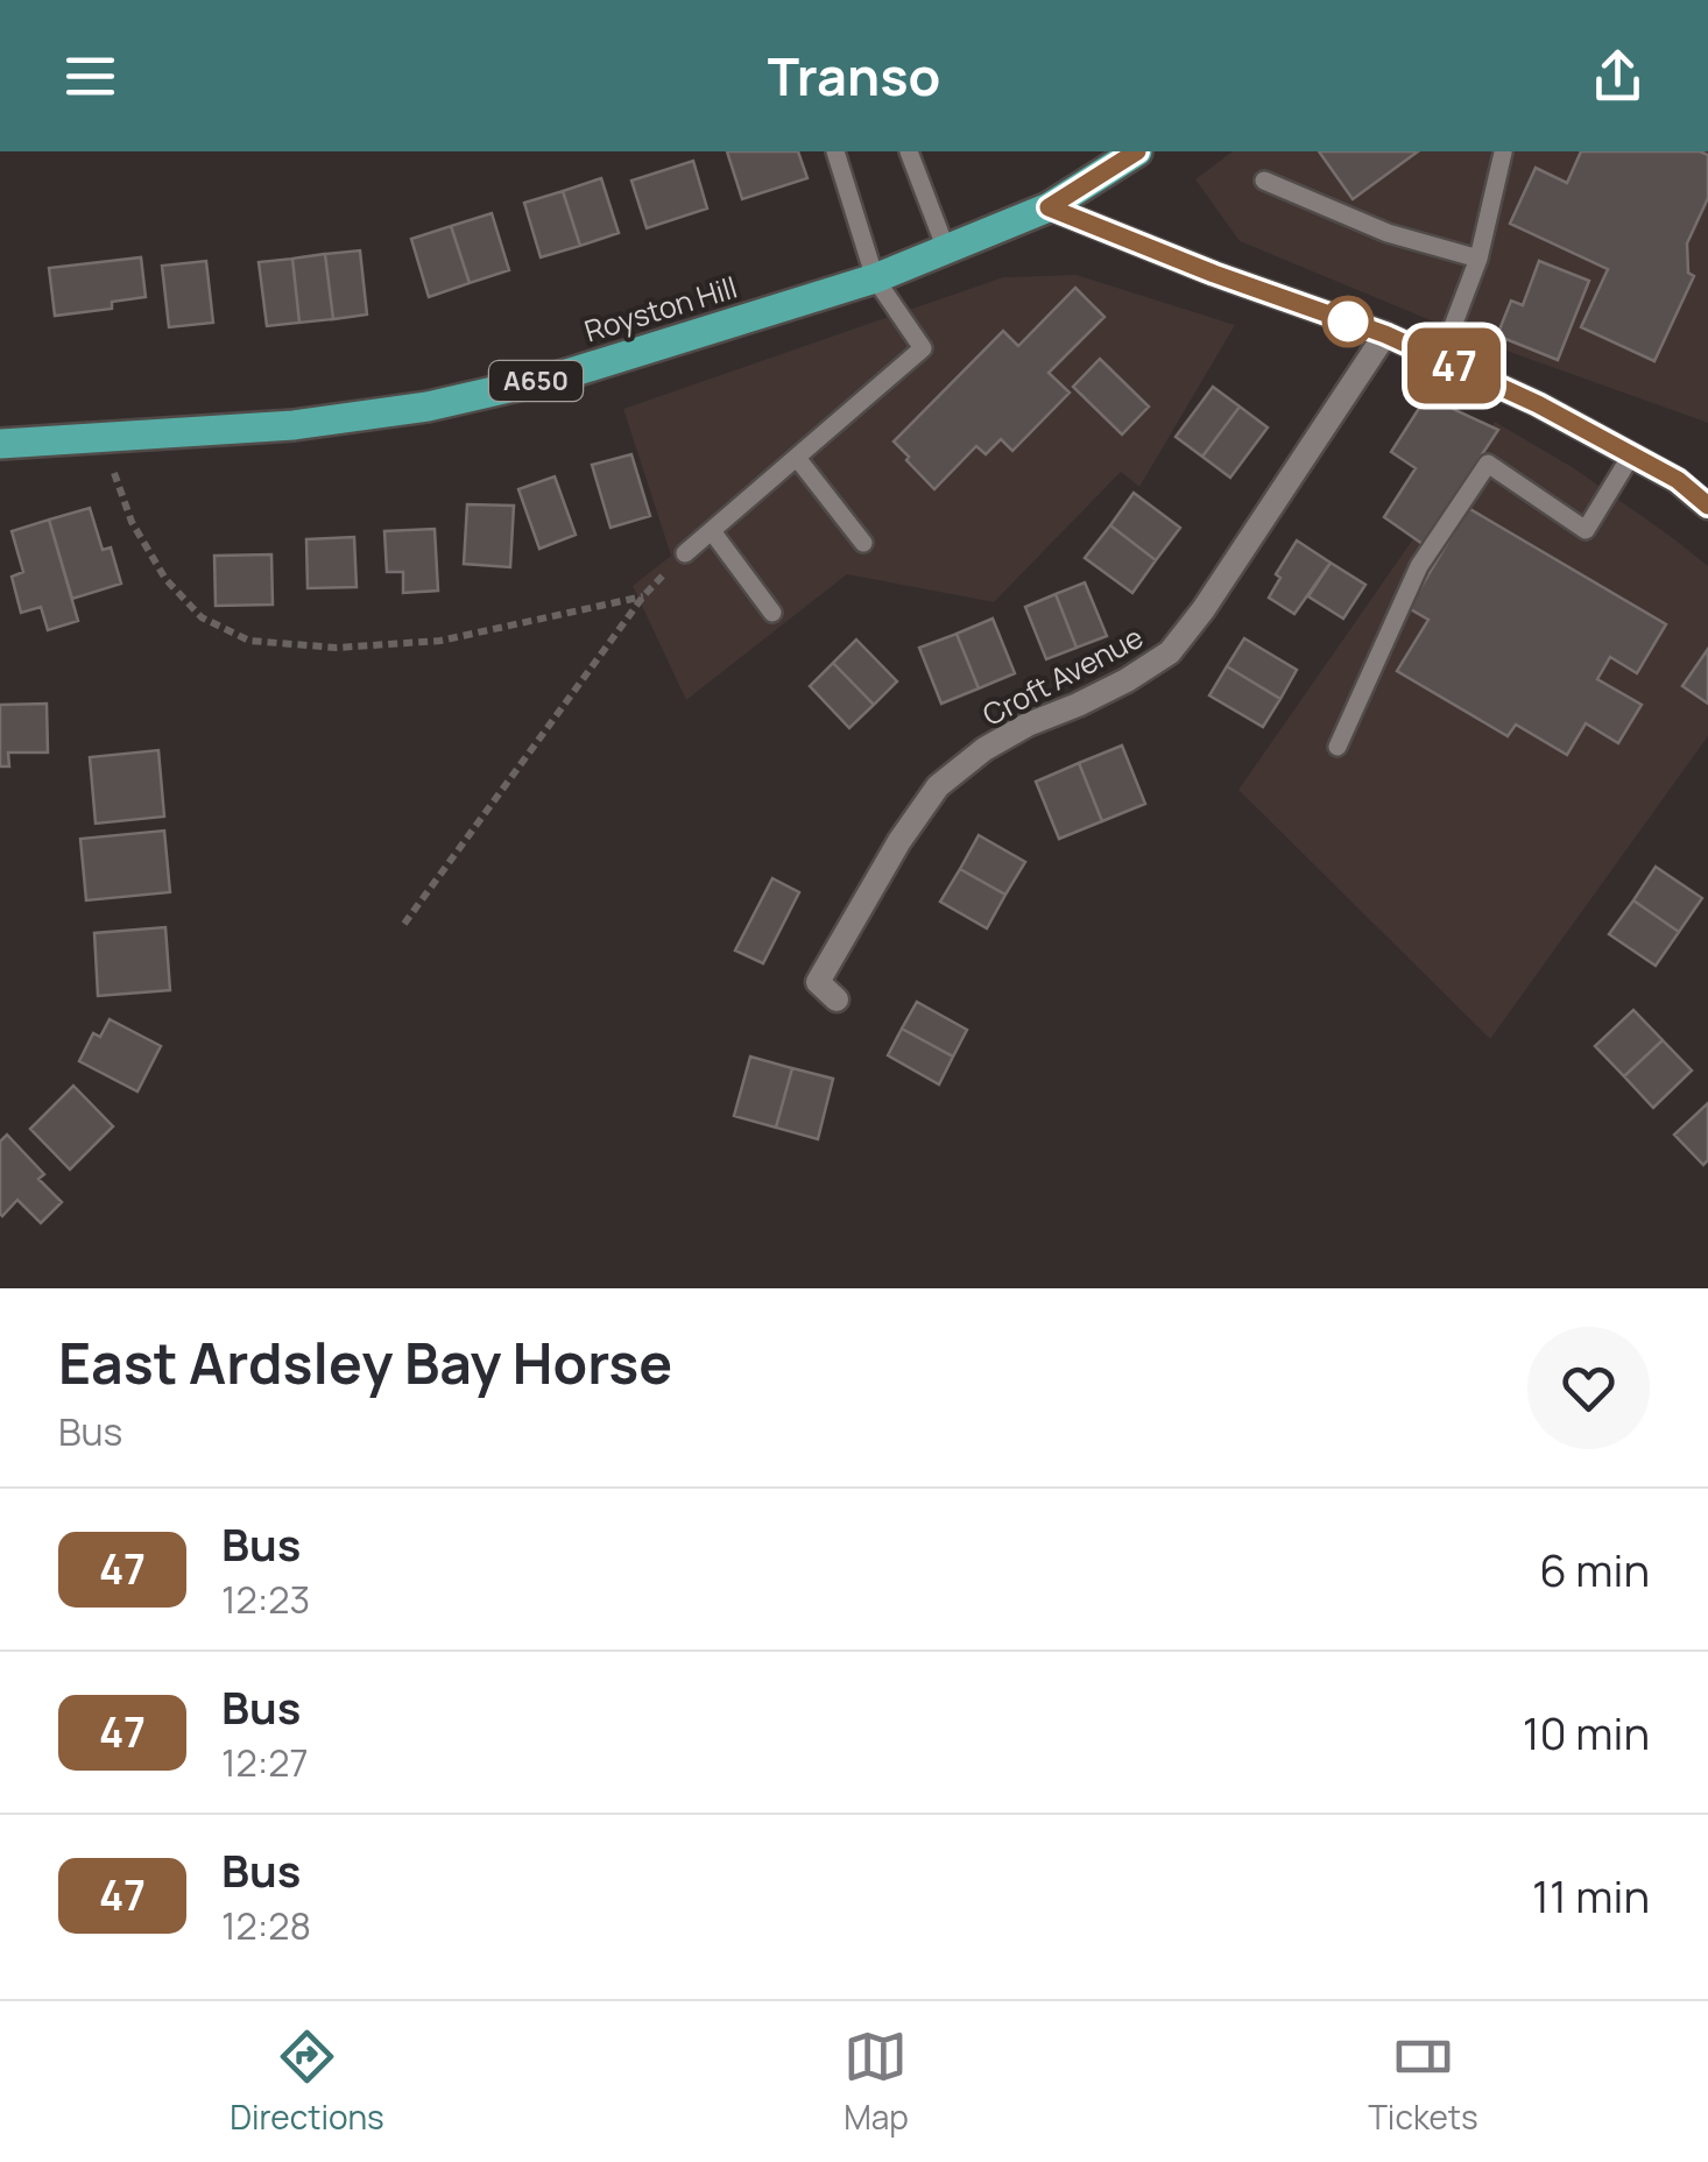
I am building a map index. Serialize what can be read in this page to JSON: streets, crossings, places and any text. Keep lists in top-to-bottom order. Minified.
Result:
{"streets":{"main road":["Royston Hill","A650"],"street":["Croft Avenue"]},"crossings":[["Royston Hill","A650"]],"lines":["bus line 47"],"page":{"header":"Transo","on_map":"47","heading":["East Ardsley Bay Horse","Bus"],"list":[{"mark":"47","name":"Bus","note":"12:23","value":"6 min"},{"mark":"47","name":"Bus","note":"12:27","value":"10 min"},{"mark":"47","name":"Bus","note":"12:28","value":"11 min"}],"tabs":["Directions","Map","Tickets"]}}
